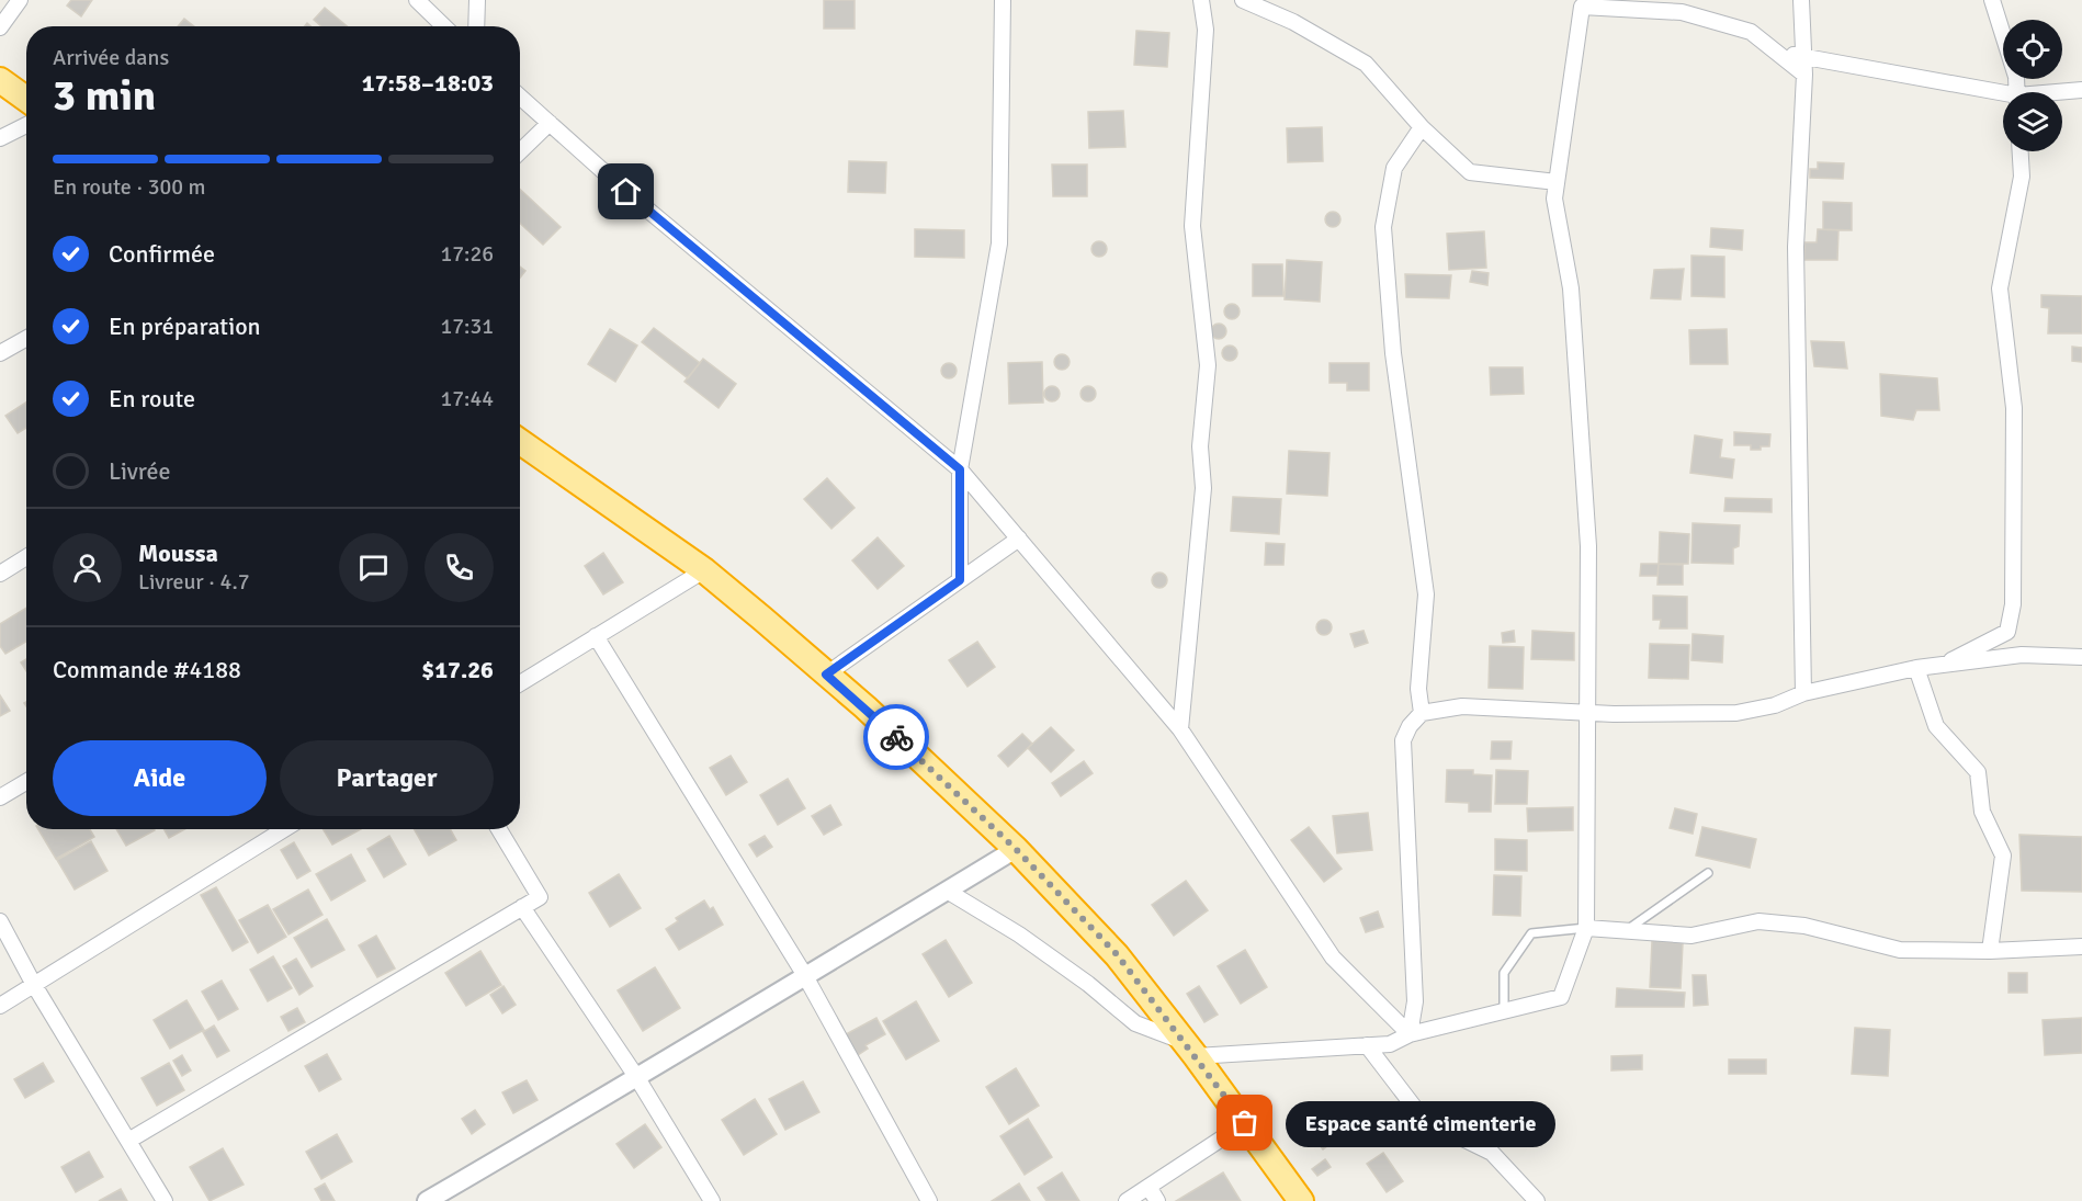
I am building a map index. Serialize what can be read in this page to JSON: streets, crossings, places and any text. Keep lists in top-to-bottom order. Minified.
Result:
{"places":["Espace santé cimenterie"],"page":{"heading":["3 min","Arrivée dans","17:58–18:03"],"panel":["Moussa","Livreur · 4.7","Commande #4188","$17.26"],"bar":"En route · 300 m","list":[["Confirmée","17:26"],["En préparation","17:31"],["En route","17:44"],"Livrée"],"buttons":["Aide","Partager"],"bubble":"Espace santé cimenterie"}}
